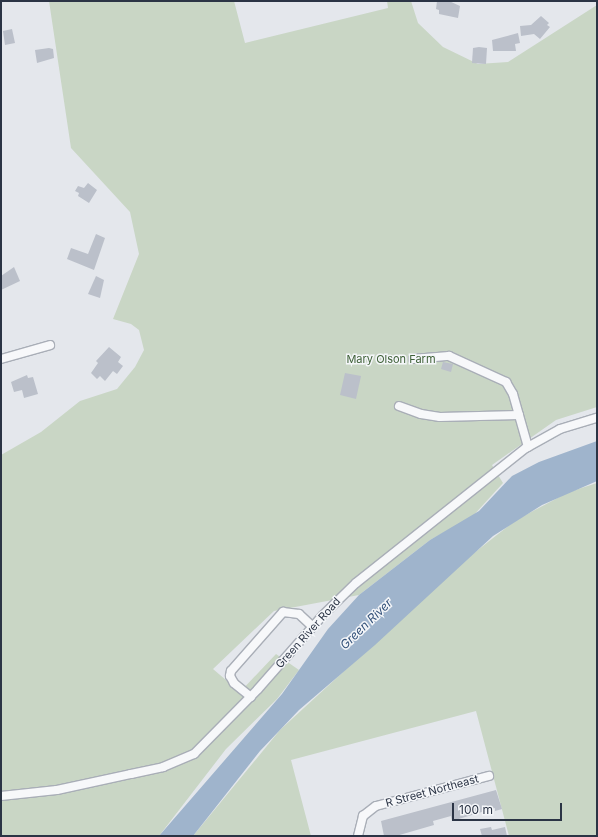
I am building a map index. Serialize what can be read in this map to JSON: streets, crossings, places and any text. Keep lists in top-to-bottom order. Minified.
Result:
{"streets":{"street":["Green River Road","R Street Northeast"]},"water":["Green River"],"parks":["Mary Olson Farm"],"scale_bar":"100 m"}
